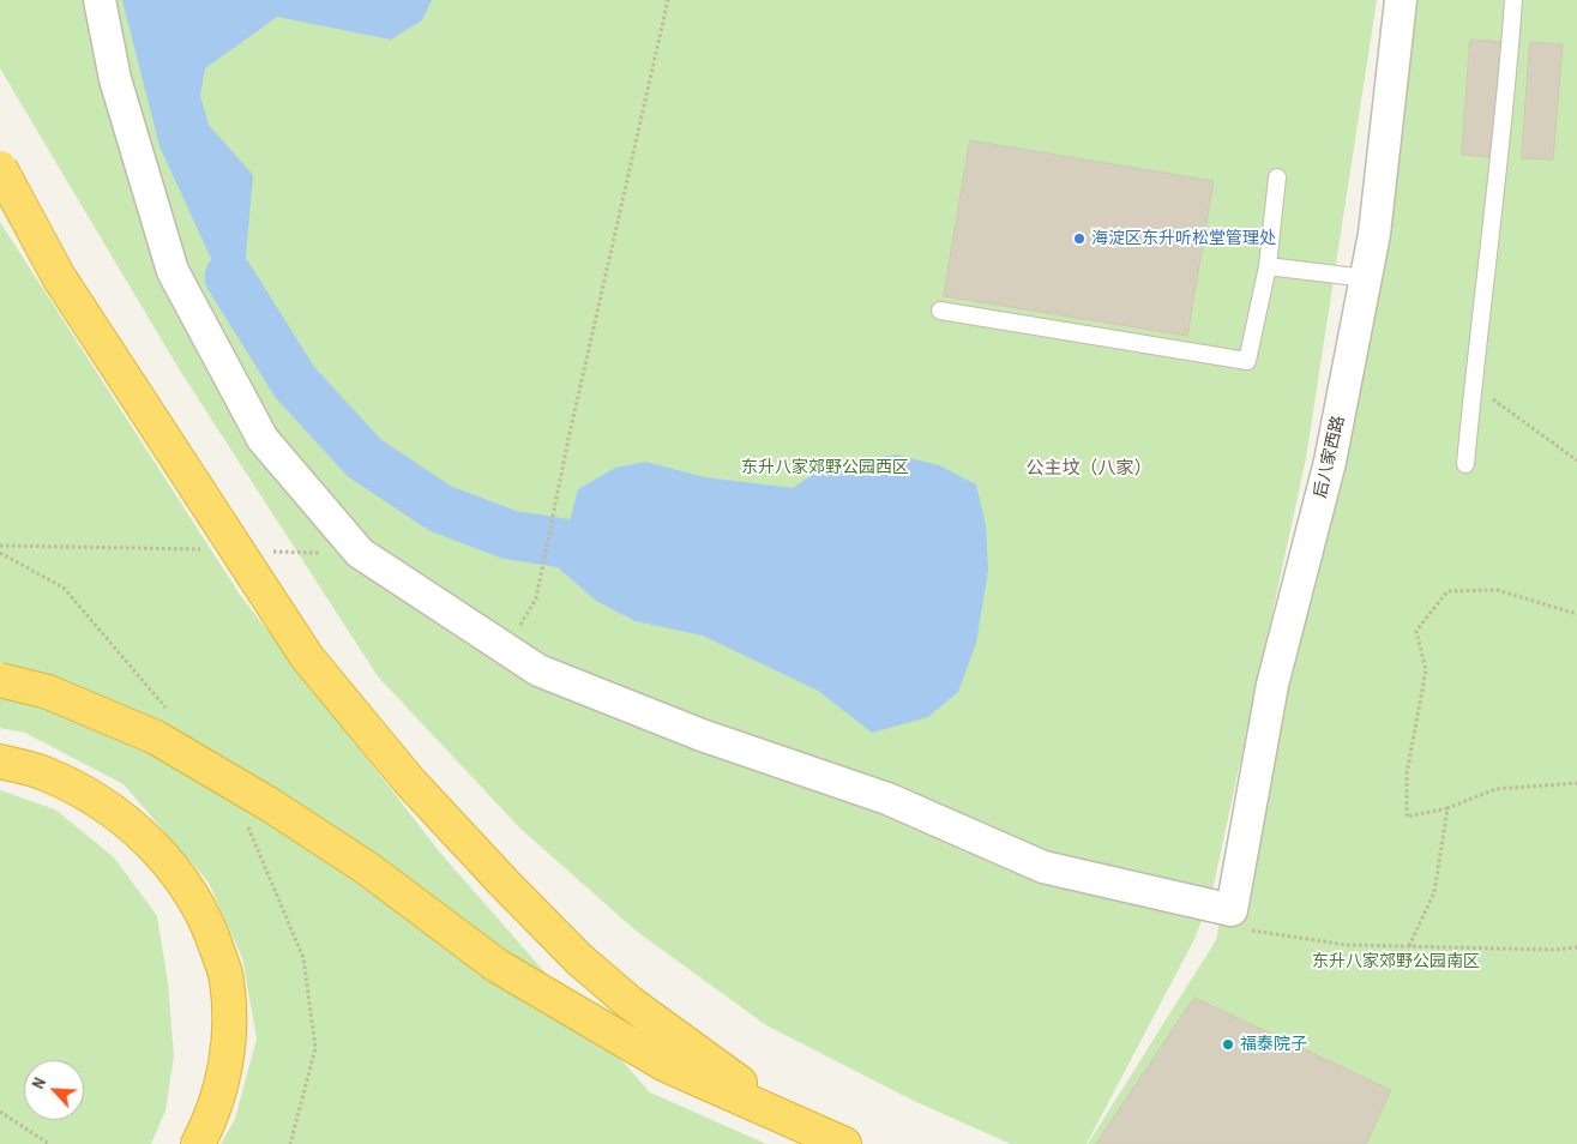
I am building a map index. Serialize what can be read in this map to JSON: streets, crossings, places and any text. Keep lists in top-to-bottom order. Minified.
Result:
{"streets":{"street":["后八家西路"]},"districts":["公主坟（八家）"],"parks":["东升八家郊野公园西区","东升八家郊野公园南区"],"places":["海淀区东升听松堂管理处","福泰院子"],"north":"top left"}
